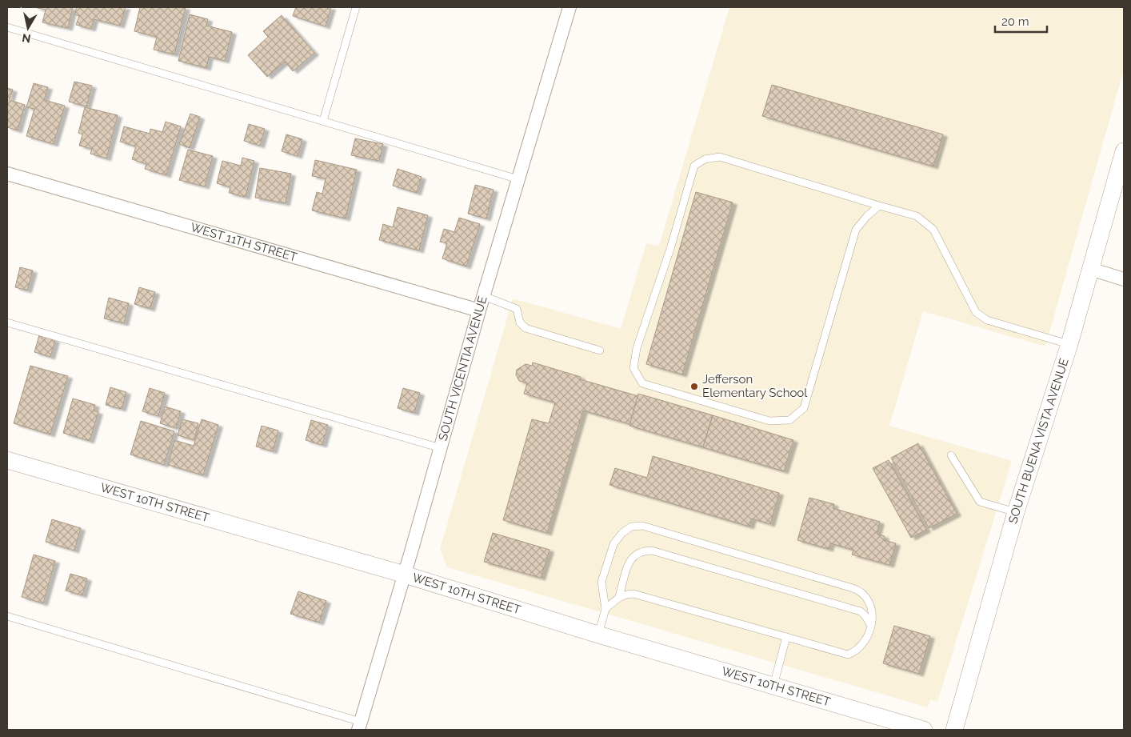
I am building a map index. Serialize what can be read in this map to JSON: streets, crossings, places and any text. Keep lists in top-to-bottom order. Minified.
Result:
{"streets":{"street":["WEST 11TH STREET","SOUTH VICENTIA AVENUE","SOUTH BUENA VISTA AVENUE","WEST 10TH STREET"]},"crossings":[["WEST 11TH STREET","SOUTH VICENTIA AVENUE"],["SOUTH VICENTIA AVENUE","WEST 10TH STREET"]],"places":["Jefferson Elementary School"],"scale_bar":"20 m","north":"bottom"}
